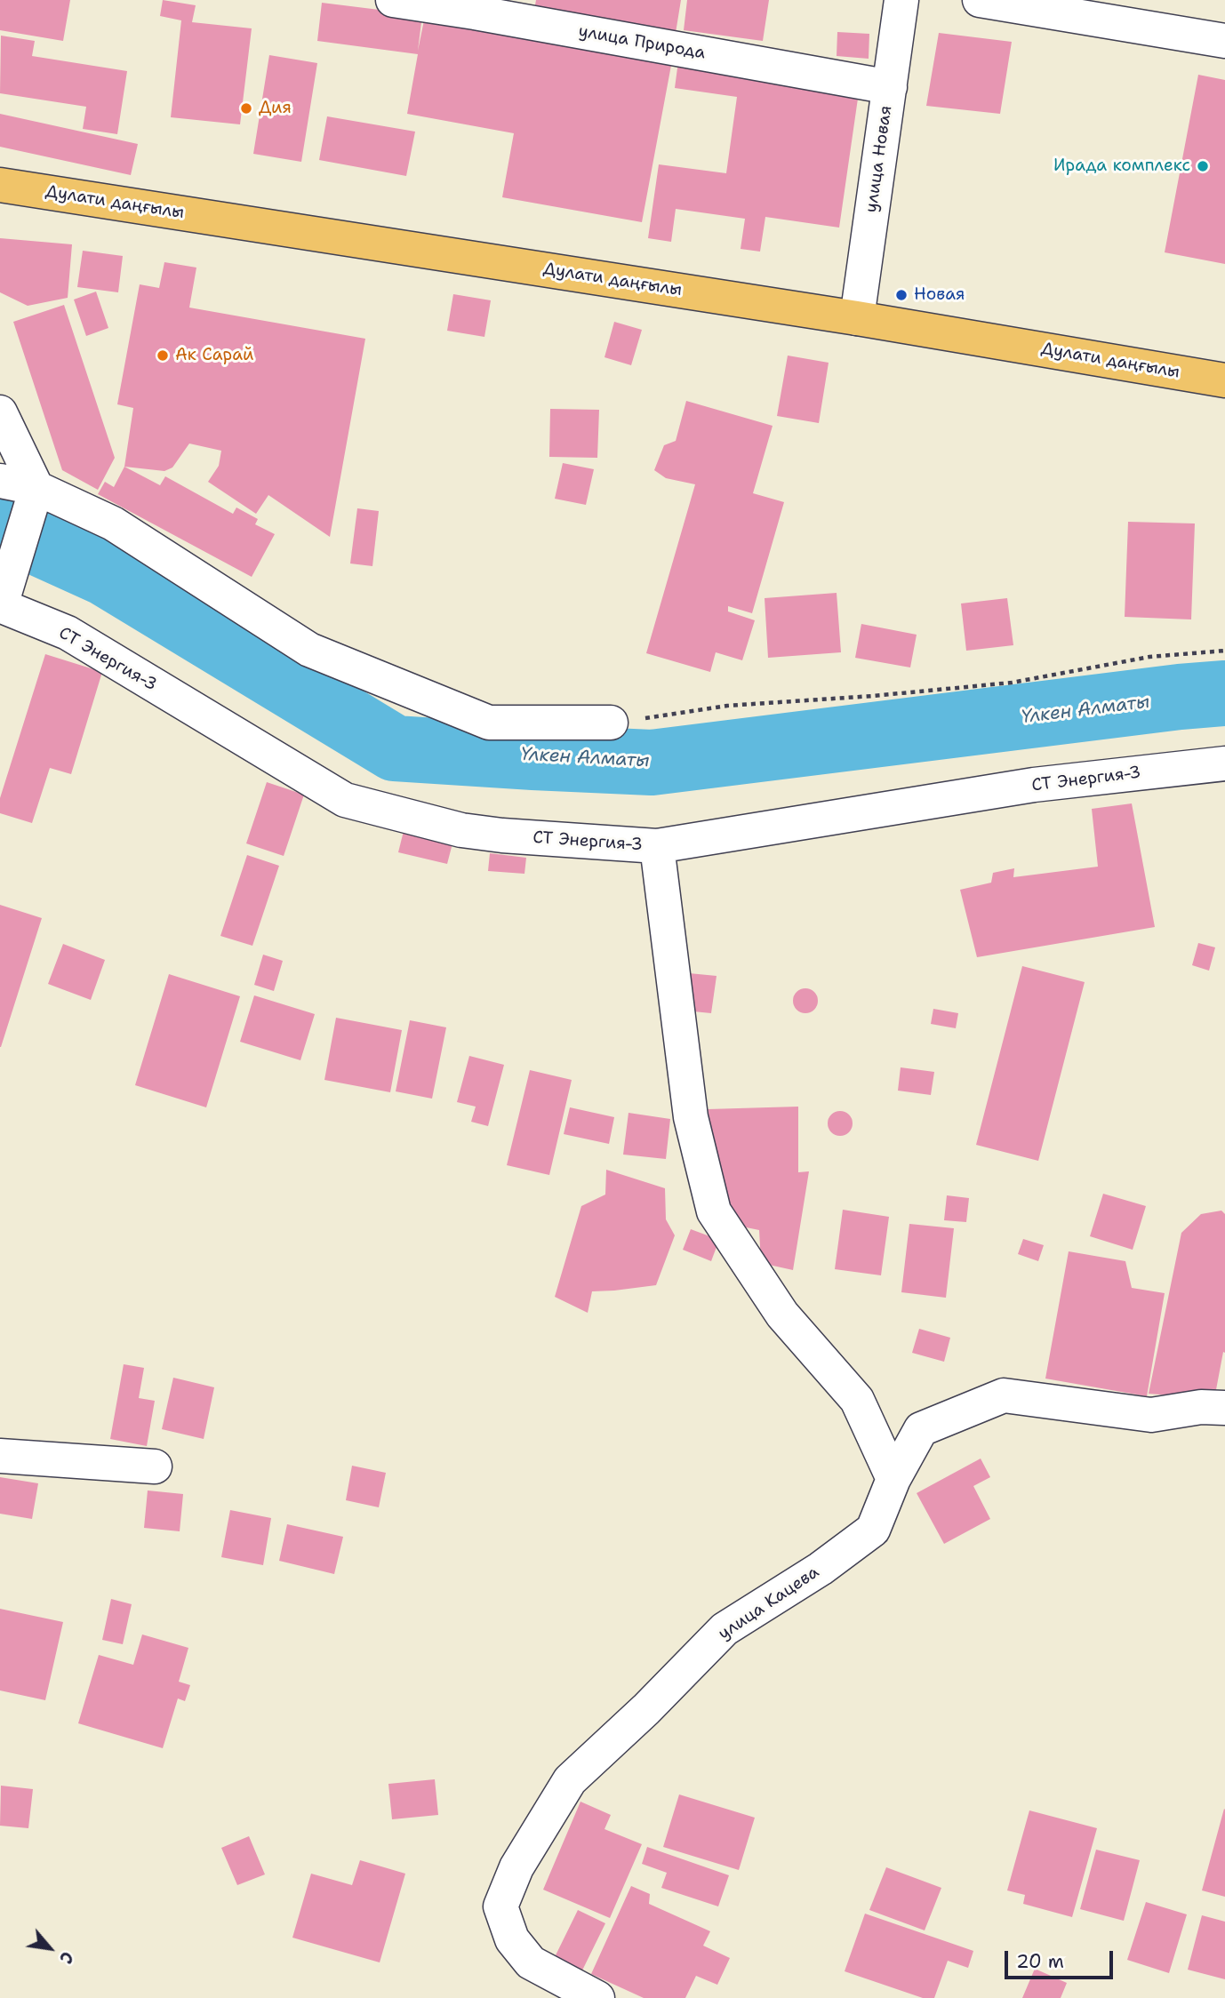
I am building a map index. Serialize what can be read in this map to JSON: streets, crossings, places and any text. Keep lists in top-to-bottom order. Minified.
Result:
{"streets":{"main road":["Дулати даңғылы"],"street":["улица Природа","улица Новая","СТ Энергия-3","улица Кацева"]},"crossings":[["улица Природа","улица Новая"],["улица Новая","Дулати даңғылы"]],"water":["Үлкен Алматы"],"places":["Дия","Ирада комплекс","Новая","Ак Сарай"],"scale_bar":"20 m","north":"bottom right"}
